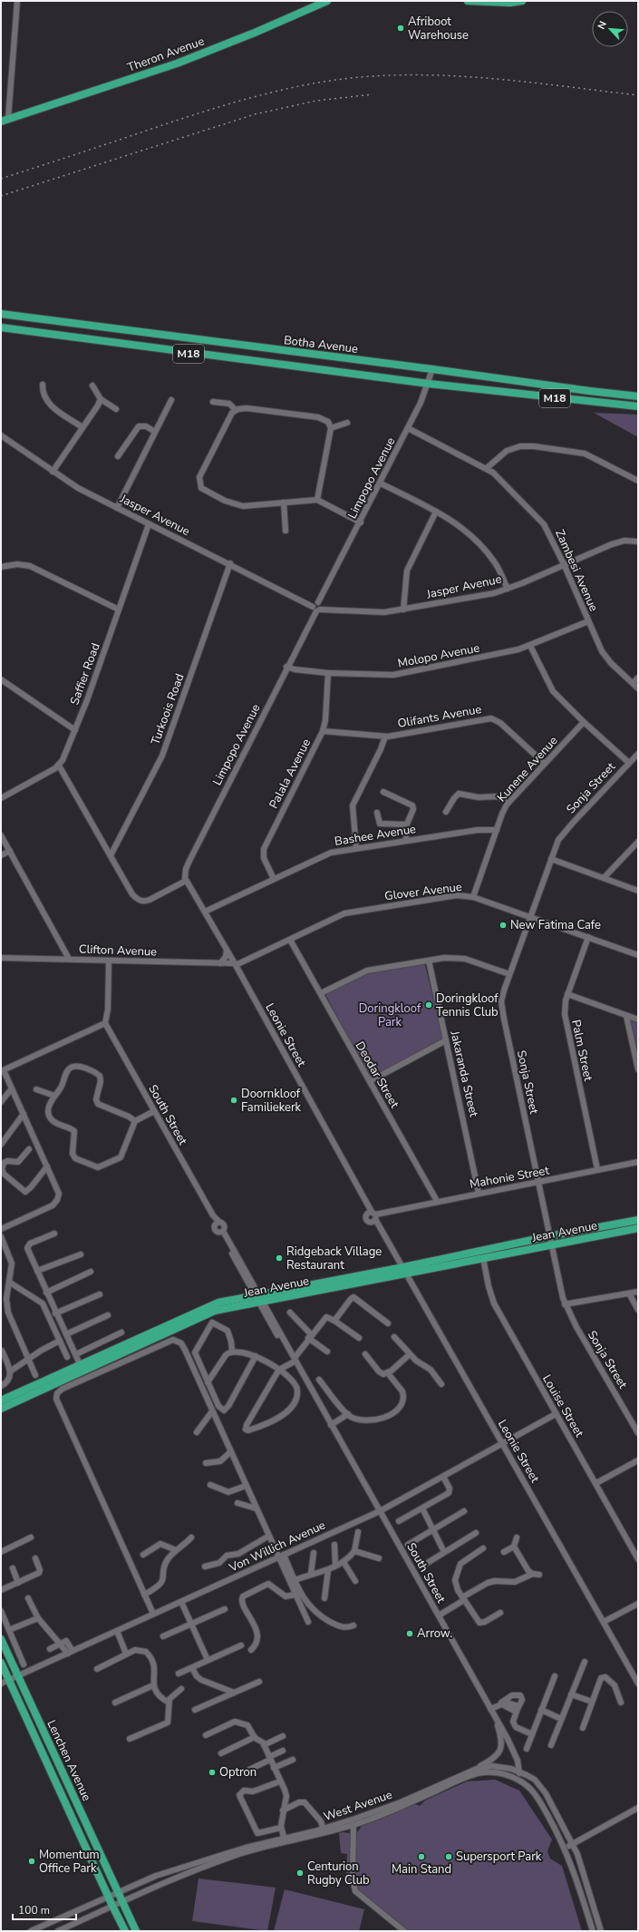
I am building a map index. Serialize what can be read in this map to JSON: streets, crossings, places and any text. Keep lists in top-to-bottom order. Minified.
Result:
{"streets":{"main road":["Theron Avenue","Botha Avenue","M18","Jean Avenue","Lenchen Avenue"],"street":["Limpopo Avenue","Jasper Avenue","Zambesi Avenue","Molopo Avenue","Saffier Road","Turkoois Road","Olifants Avenue","Kunene Avenue","Palala Avenue","Sonja Street","Bashee Avenue","Glover Avenue","Clifton Avenue","Leonie Street","Palm Street","Jakaranda Street","Deodar Street","South Street","Mahonie Street","Louise Street","Von Willich Avenue","West Avenue"]},"crossings":[["Botha Avenue","Limpopo Avenue"],["M18","Limpopo Avenue"],["Limpopo Avenue","Jasper Avenue"],["Limpopo Avenue","Zambesi Avenue"],["Limpopo Avenue","Molopo Avenue"],["Limpopo Avenue","Leonie Street"],["Jasper Avenue","Zambesi Avenue"],["Jasper Avenue","Saffier Road"],["Jasper Avenue","Turkoois Road"],["Zambesi Avenue","Molopo Avenue"],["Molopo Avenue","Palala Avenue"],["Olifants Avenue","Kunene Avenue"],["Olifants Avenue","Palala Avenue"],["Kunene Avenue","Bashee Avenue"],["Kunene Avenue","Glover Avenue"],["Palala Avenue","Bashee Avenue"],["Sonja Street","Glover Avenue"],["Sonja Street","Mahonie Street"],["Sonja Street","Jean Avenue"],["Bashee Avenue","Leonie Street"],["Glover Avenue","Clifton Avenue"],["Glover Avenue","Leonie Street"],["Glover Avenue","Palm Street"],["Glover Avenue","Deodar Street"],["Clifton Avenue","Leonie Street"],["Leonie Street","Mahonie Street"],["Leonie Street","Jean Avenue"],["Leonie Street","Von Willich Avenue"],["Palm Street","Mahonie Street"],["Jakaranda Street","Mahonie Street"],["Deodar Street","Mahonie Street"],["South Street","Jean Avenue"],["South Street","Von Willich Avenue"],["South Street","West Avenue"],["Jean Avenue","Louise Street"],["Louise Street","Von Willich Avenue"],["Von Willich Avenue","Lenchen Avenue"],["Lenchen Avenue","West Avenue"]],"parks":["Doringkloof Park"],"places":["Afriboot Warehouse","New Fatima Cafe","Doringkloof Tennis Club","Doornkloof Familiekerk","Ridgeback Village Restaurant","Arrow.","Optron","Main Stand","Supersport Park","Momentum Office Park","Centurion Rugby Club"],"scale_bar":"100 m","north":"top left"}
